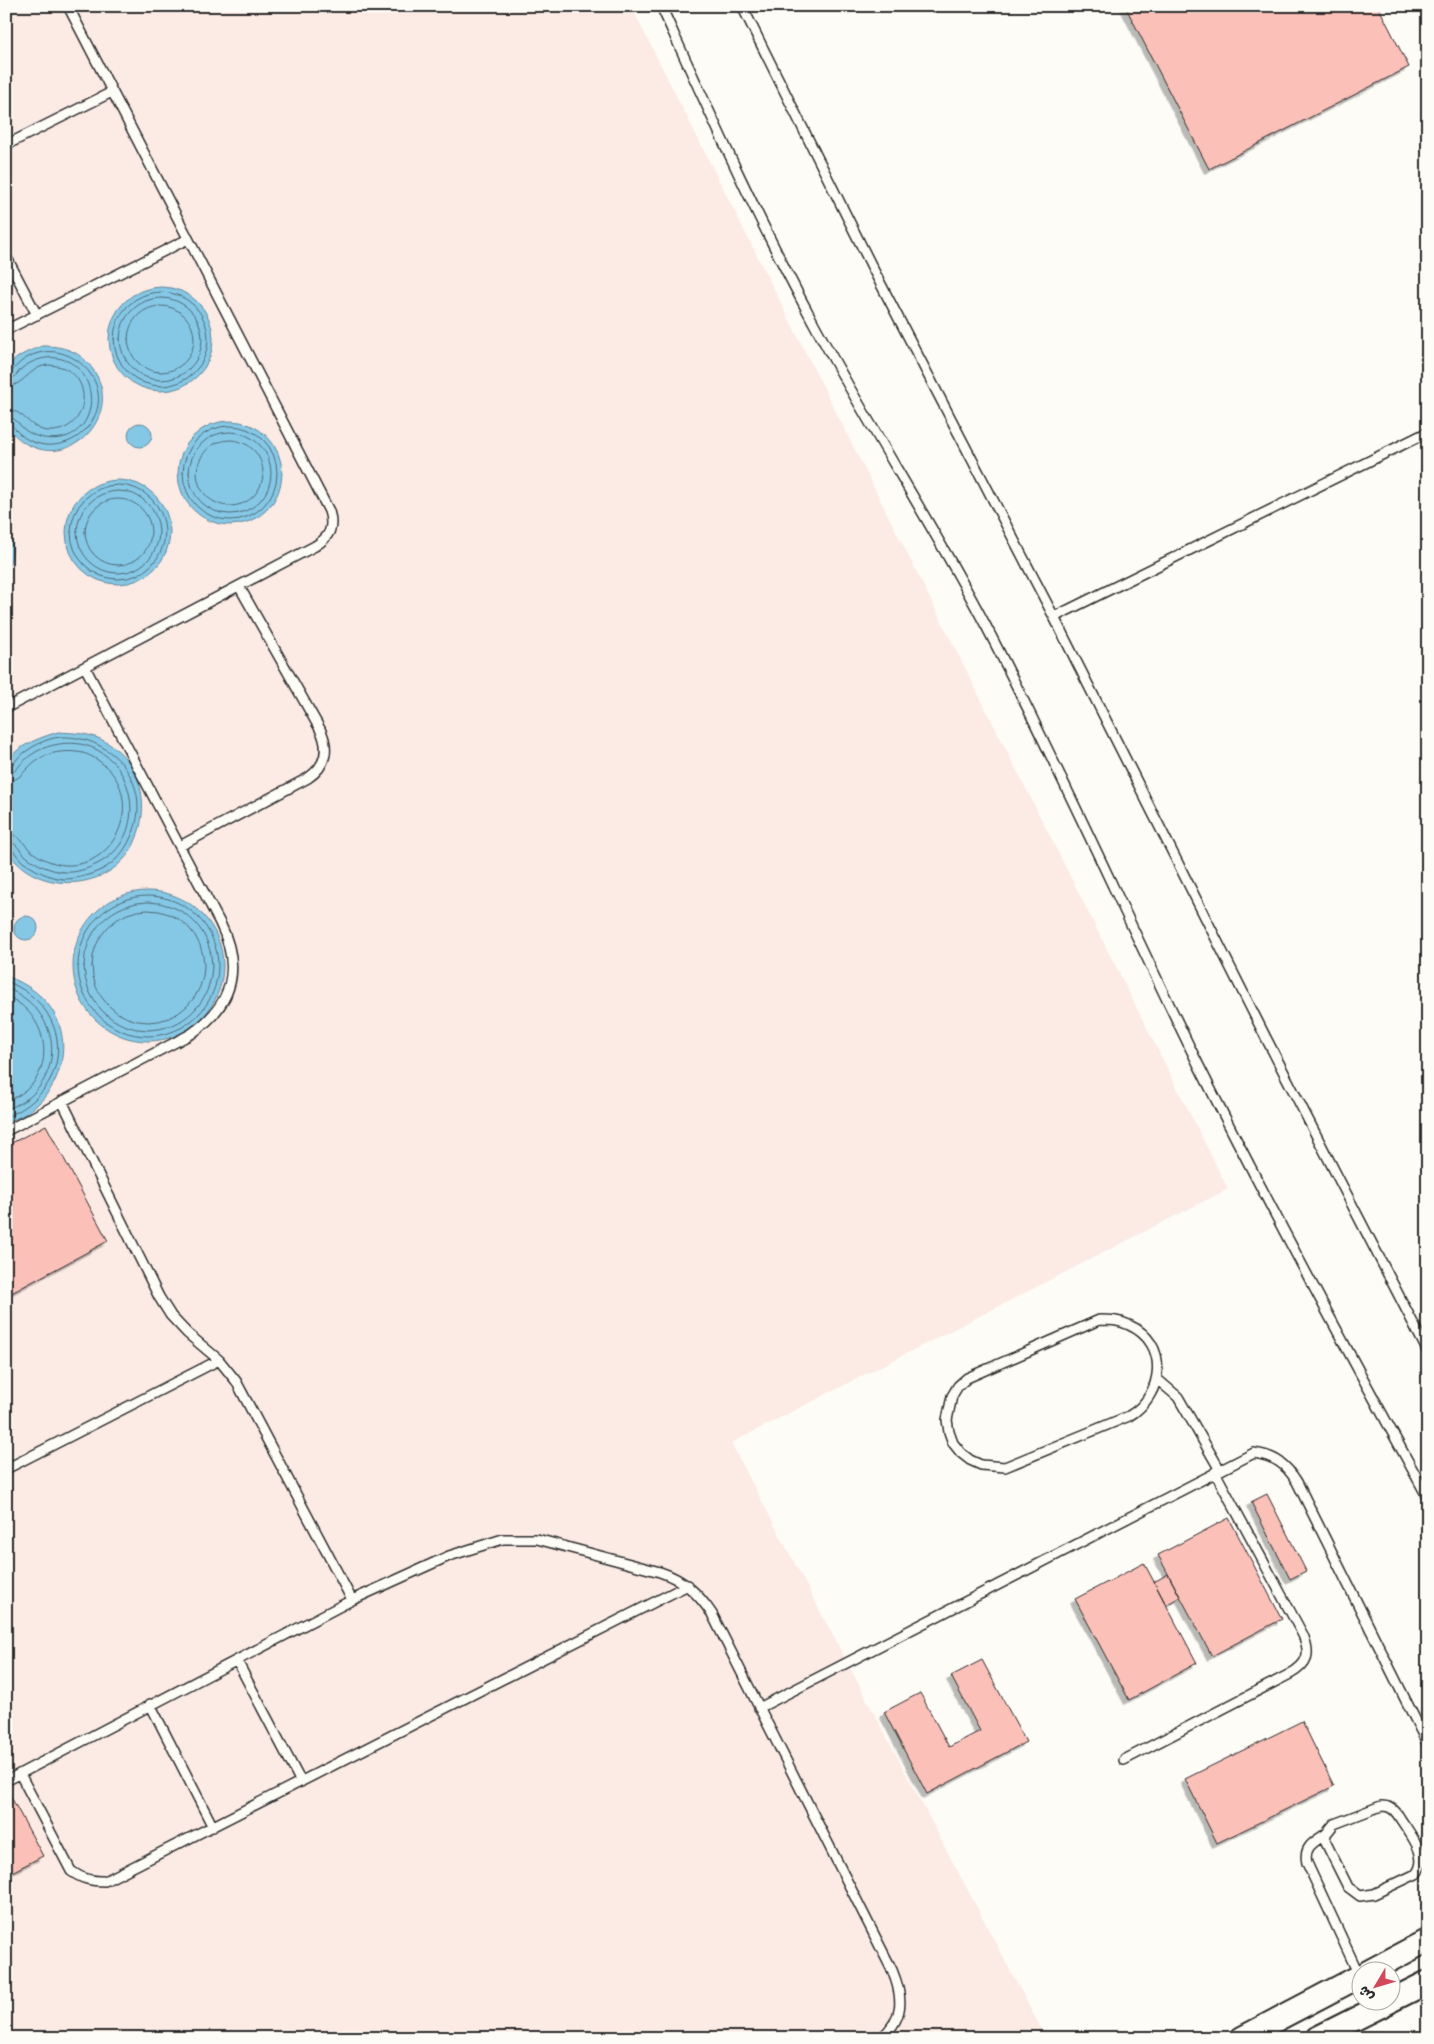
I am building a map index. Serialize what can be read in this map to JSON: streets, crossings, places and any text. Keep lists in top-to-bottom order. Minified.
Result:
{"north":"bottom left"}
